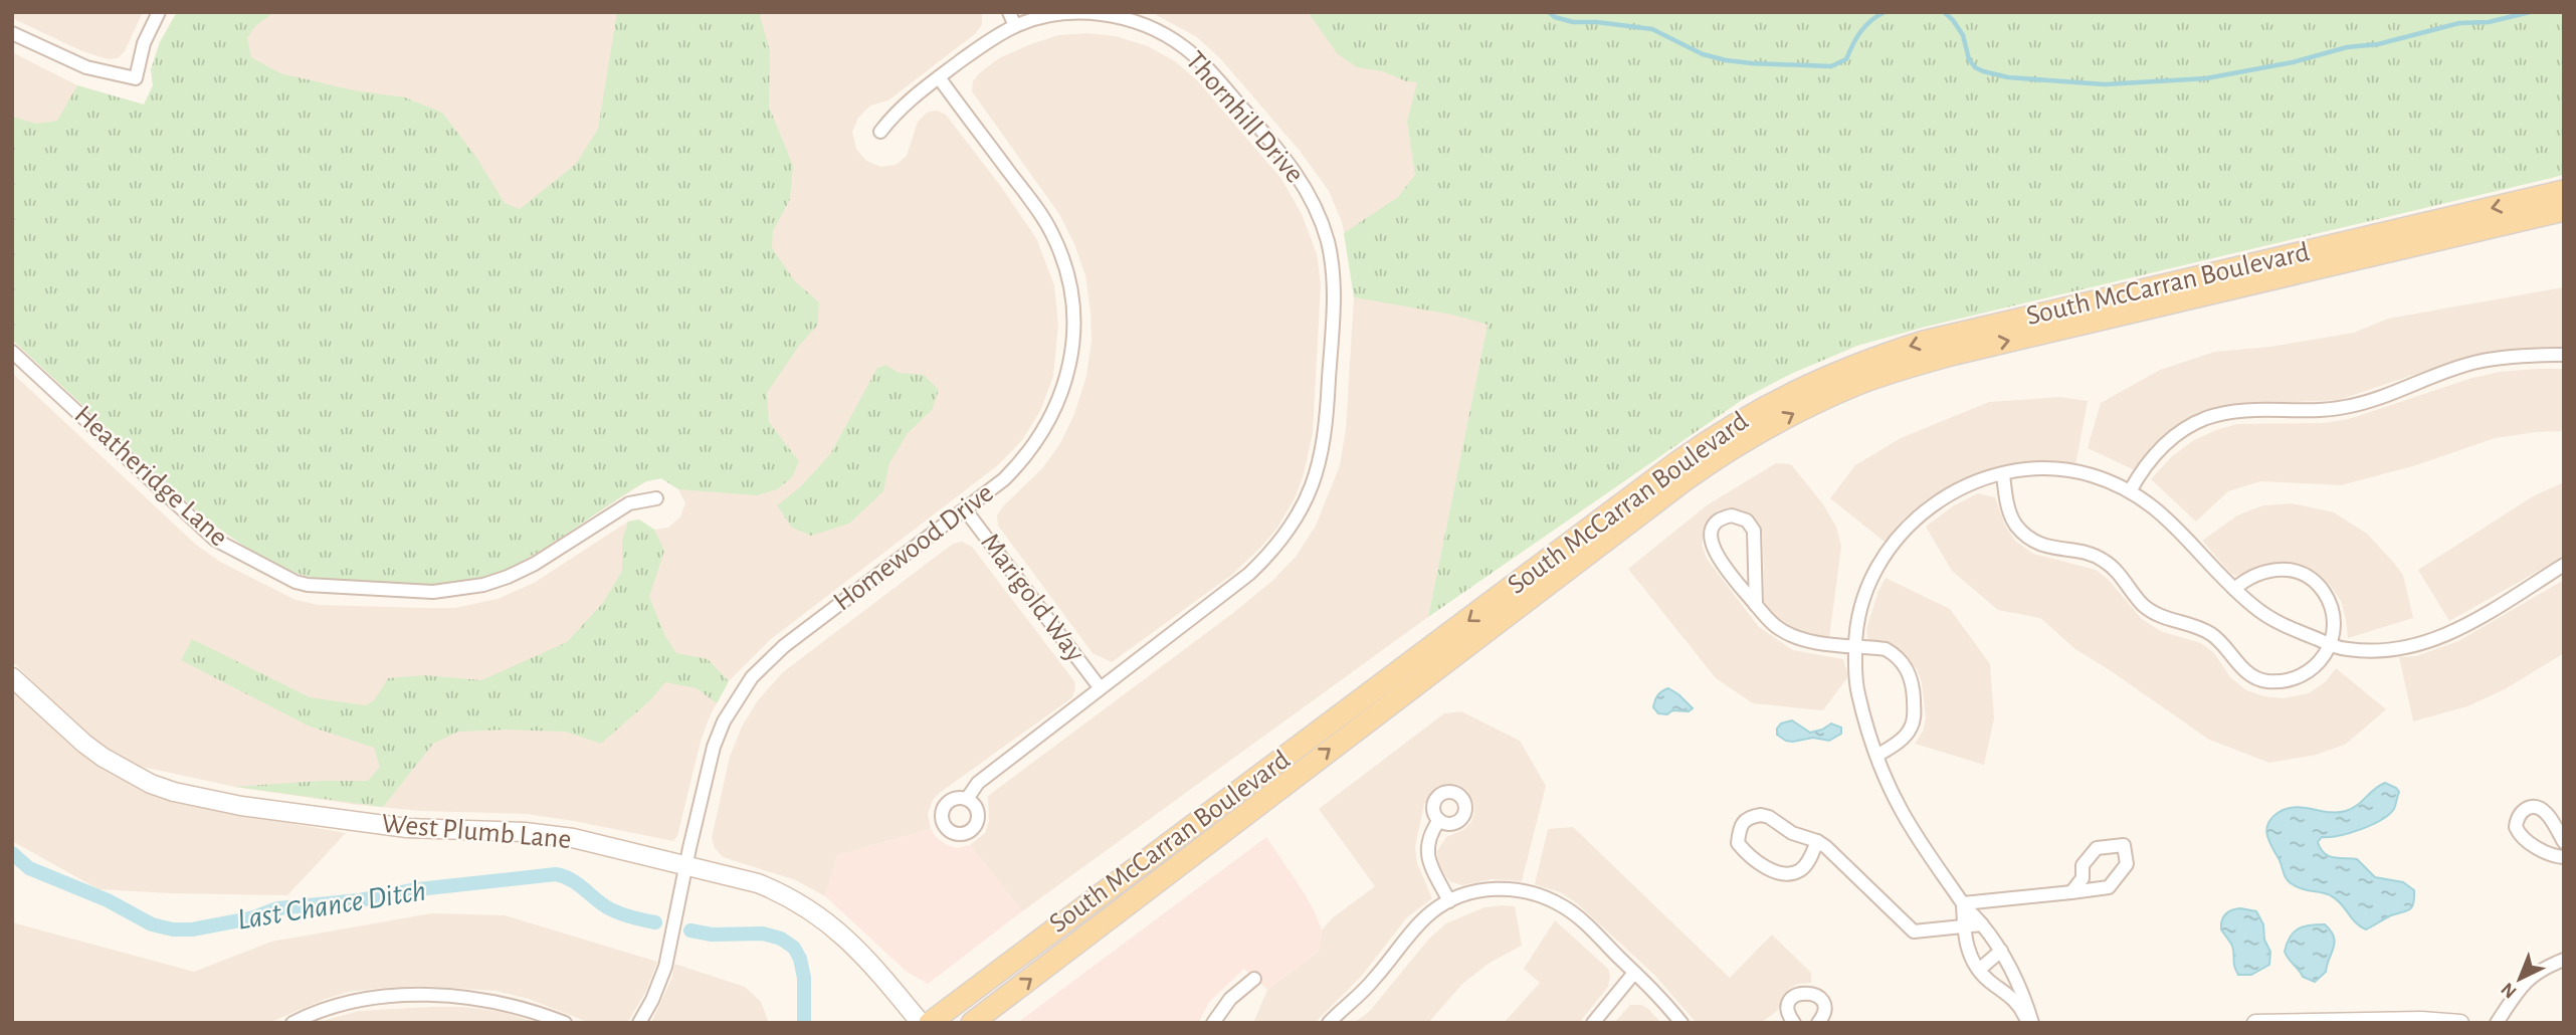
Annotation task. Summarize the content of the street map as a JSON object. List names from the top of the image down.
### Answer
{
  "streets": {
    "main road": ["South McCarran Boulevard", "West Plumb Lane"],
    "street": [
      "Thornhill Drive",
      "Heatheridge Lane",
      "Homewood Drive",
      "Marigold Way"
    ]
  },
  "crossings": [
    ["Thornhill Drive", "Homewood Drive"],
    ["Thornhill Drive", "Marigold Way"],
    ["Homewood Drive", "Marigold Way"],
    ["Homewood Drive", "West Plumb Lane"]
  ],
  "water": ["Last Chance Ditch"],
  "north": "bottom left"
}
